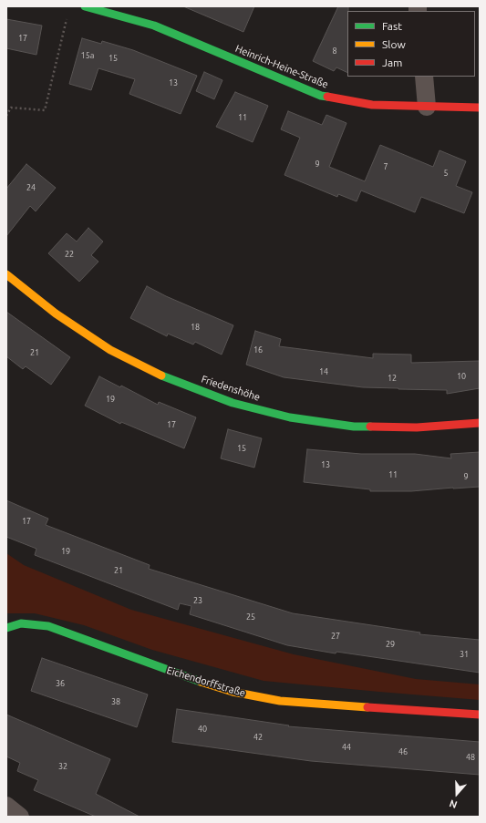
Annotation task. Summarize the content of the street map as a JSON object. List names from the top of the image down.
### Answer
{
  "streets": {
    "street": ["Heinrich-Heine-Straße", "Friedenshöhe", "Eichendorffstraße"]
  },
  "house_numbers": [
    "17",
    "8",
    "15a",
    "15",
    "13",
    "11",
    "9",
    "7",
    "5",
    "24",
    "22",
    "18",
    "16",
    "21",
    "14",
    "10",
    "12",
    "19",
    "17",
    "15",
    "13",
    "11",
    "9",
    "17",
    "19",
    "21",
    "23",
    "25",
    "27",
    "29",
    "31",
    "36",
    "38",
    "40",
    "42",
    "44",
    "46",
    "48",
    "32"
  ],
  "legend": ["Fast", "Slow", "Jam"],
  "north": "bottom"
}
